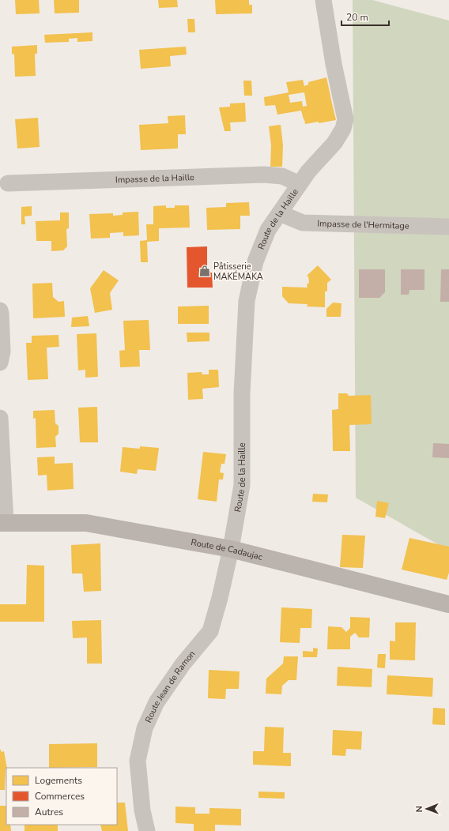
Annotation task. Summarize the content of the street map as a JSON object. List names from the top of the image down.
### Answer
{
  "streets": {
    "street": [
      "Impasse de la Haille",
      "Route de la Haille",
      "Impasse de l'Hermitage",
      "Route de Cadaujac",
      "Route Jean de Ramon"
    ]
  },
  "crossings": [
    ["Impasse de la Haille", "Route de la Haille"],
    ["Route de la Haille", "Impasse de l'Hermitage"],
    ["Route de la Haille", "Route de Cadaujac"],
    ["Route de la Haille", "Route Jean de Ramon"],
    ["Route de Cadaujac", "Route Jean de Ramon"]
  ],
  "places": {
    "shop": ["Pâtisserie MAKÉMAKA"]
  },
  "legend": ["Logements", "Commerces", "Autres"],
  "scale_bar": "20 m",
  "north": "left"
}
